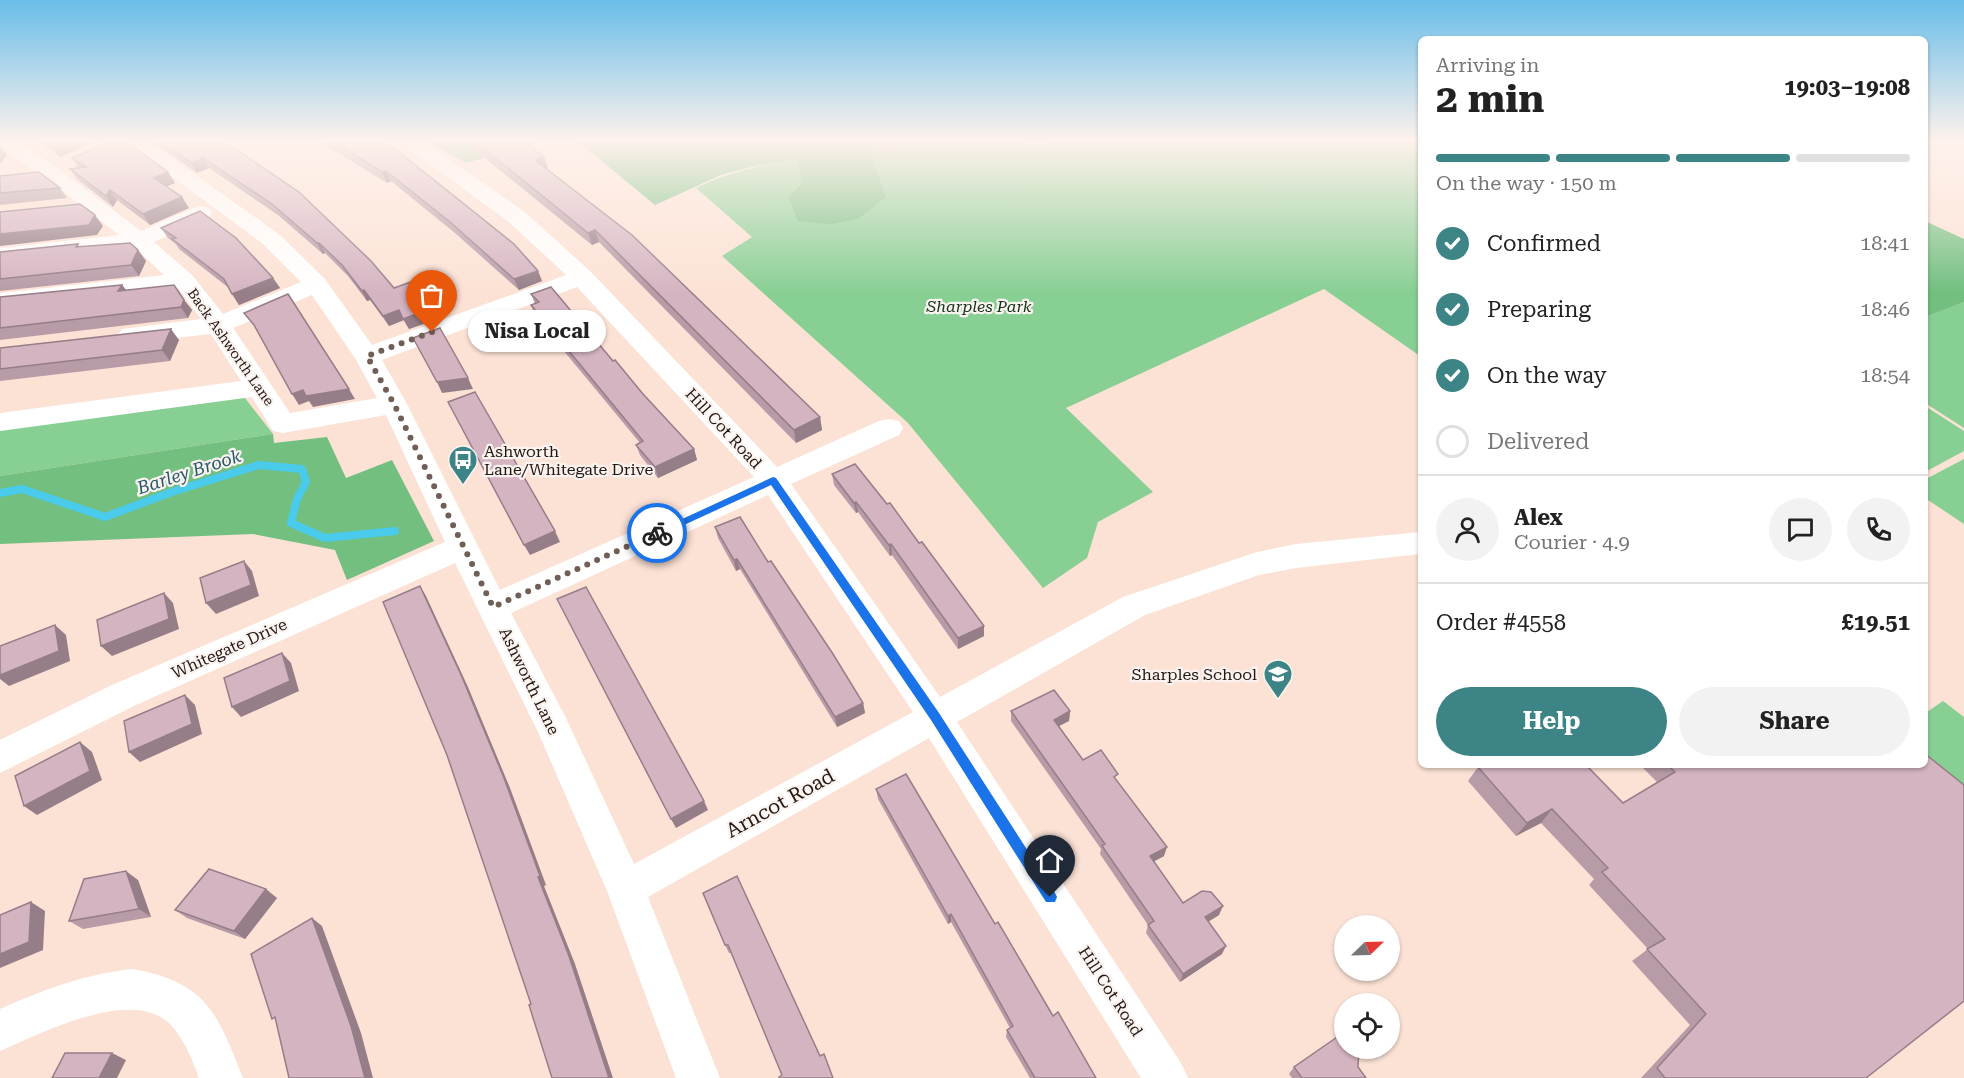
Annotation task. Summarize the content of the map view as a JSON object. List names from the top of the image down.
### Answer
{
  "streets": {
    "street": [
      "Back Ashworth Lane",
      "Hill Cot Road",
      "Whitegate Drive",
      "Ashworth Lane",
      "Arncot Road"
    ]
  },
  "crossings": [
    ["Back Ashworth Lane", "Ashworth Lane"],
    ["Hill Cot Road", "Arncot Road"],
    ["Whitegate Drive", "Ashworth Lane"],
    ["Ashworth Lane", "Arncot Road"]
  ],
  "water": ["Barley Brook"],
  "parks": ["Sharples Park"],
  "places": {
    "other": ["Nisa Local"],
    "bus stop": ["Ashworth Lane/Whitegate Drive"],
    "school or university": ["Sharples School"]
  },
  "north": "top right",
  "page": {
    "heading": ["2 min", "Arriving in", "19:03–19:08"],
    "panel": [
      "Alex",
      "Courier · 4.9",
      "Order #4558",
      "£19.51"
    ],
    "bar": "On the way · 150 m",
    "list": [
      ["Confirmed", "18:41"],
      ["Preparing", "18:46"],
      ["On the way", "18:54"],
      "Delivered"
    ],
    "bubble": "Nisa Local",
    "buttons": ["Help", "Share"]
  }
}
